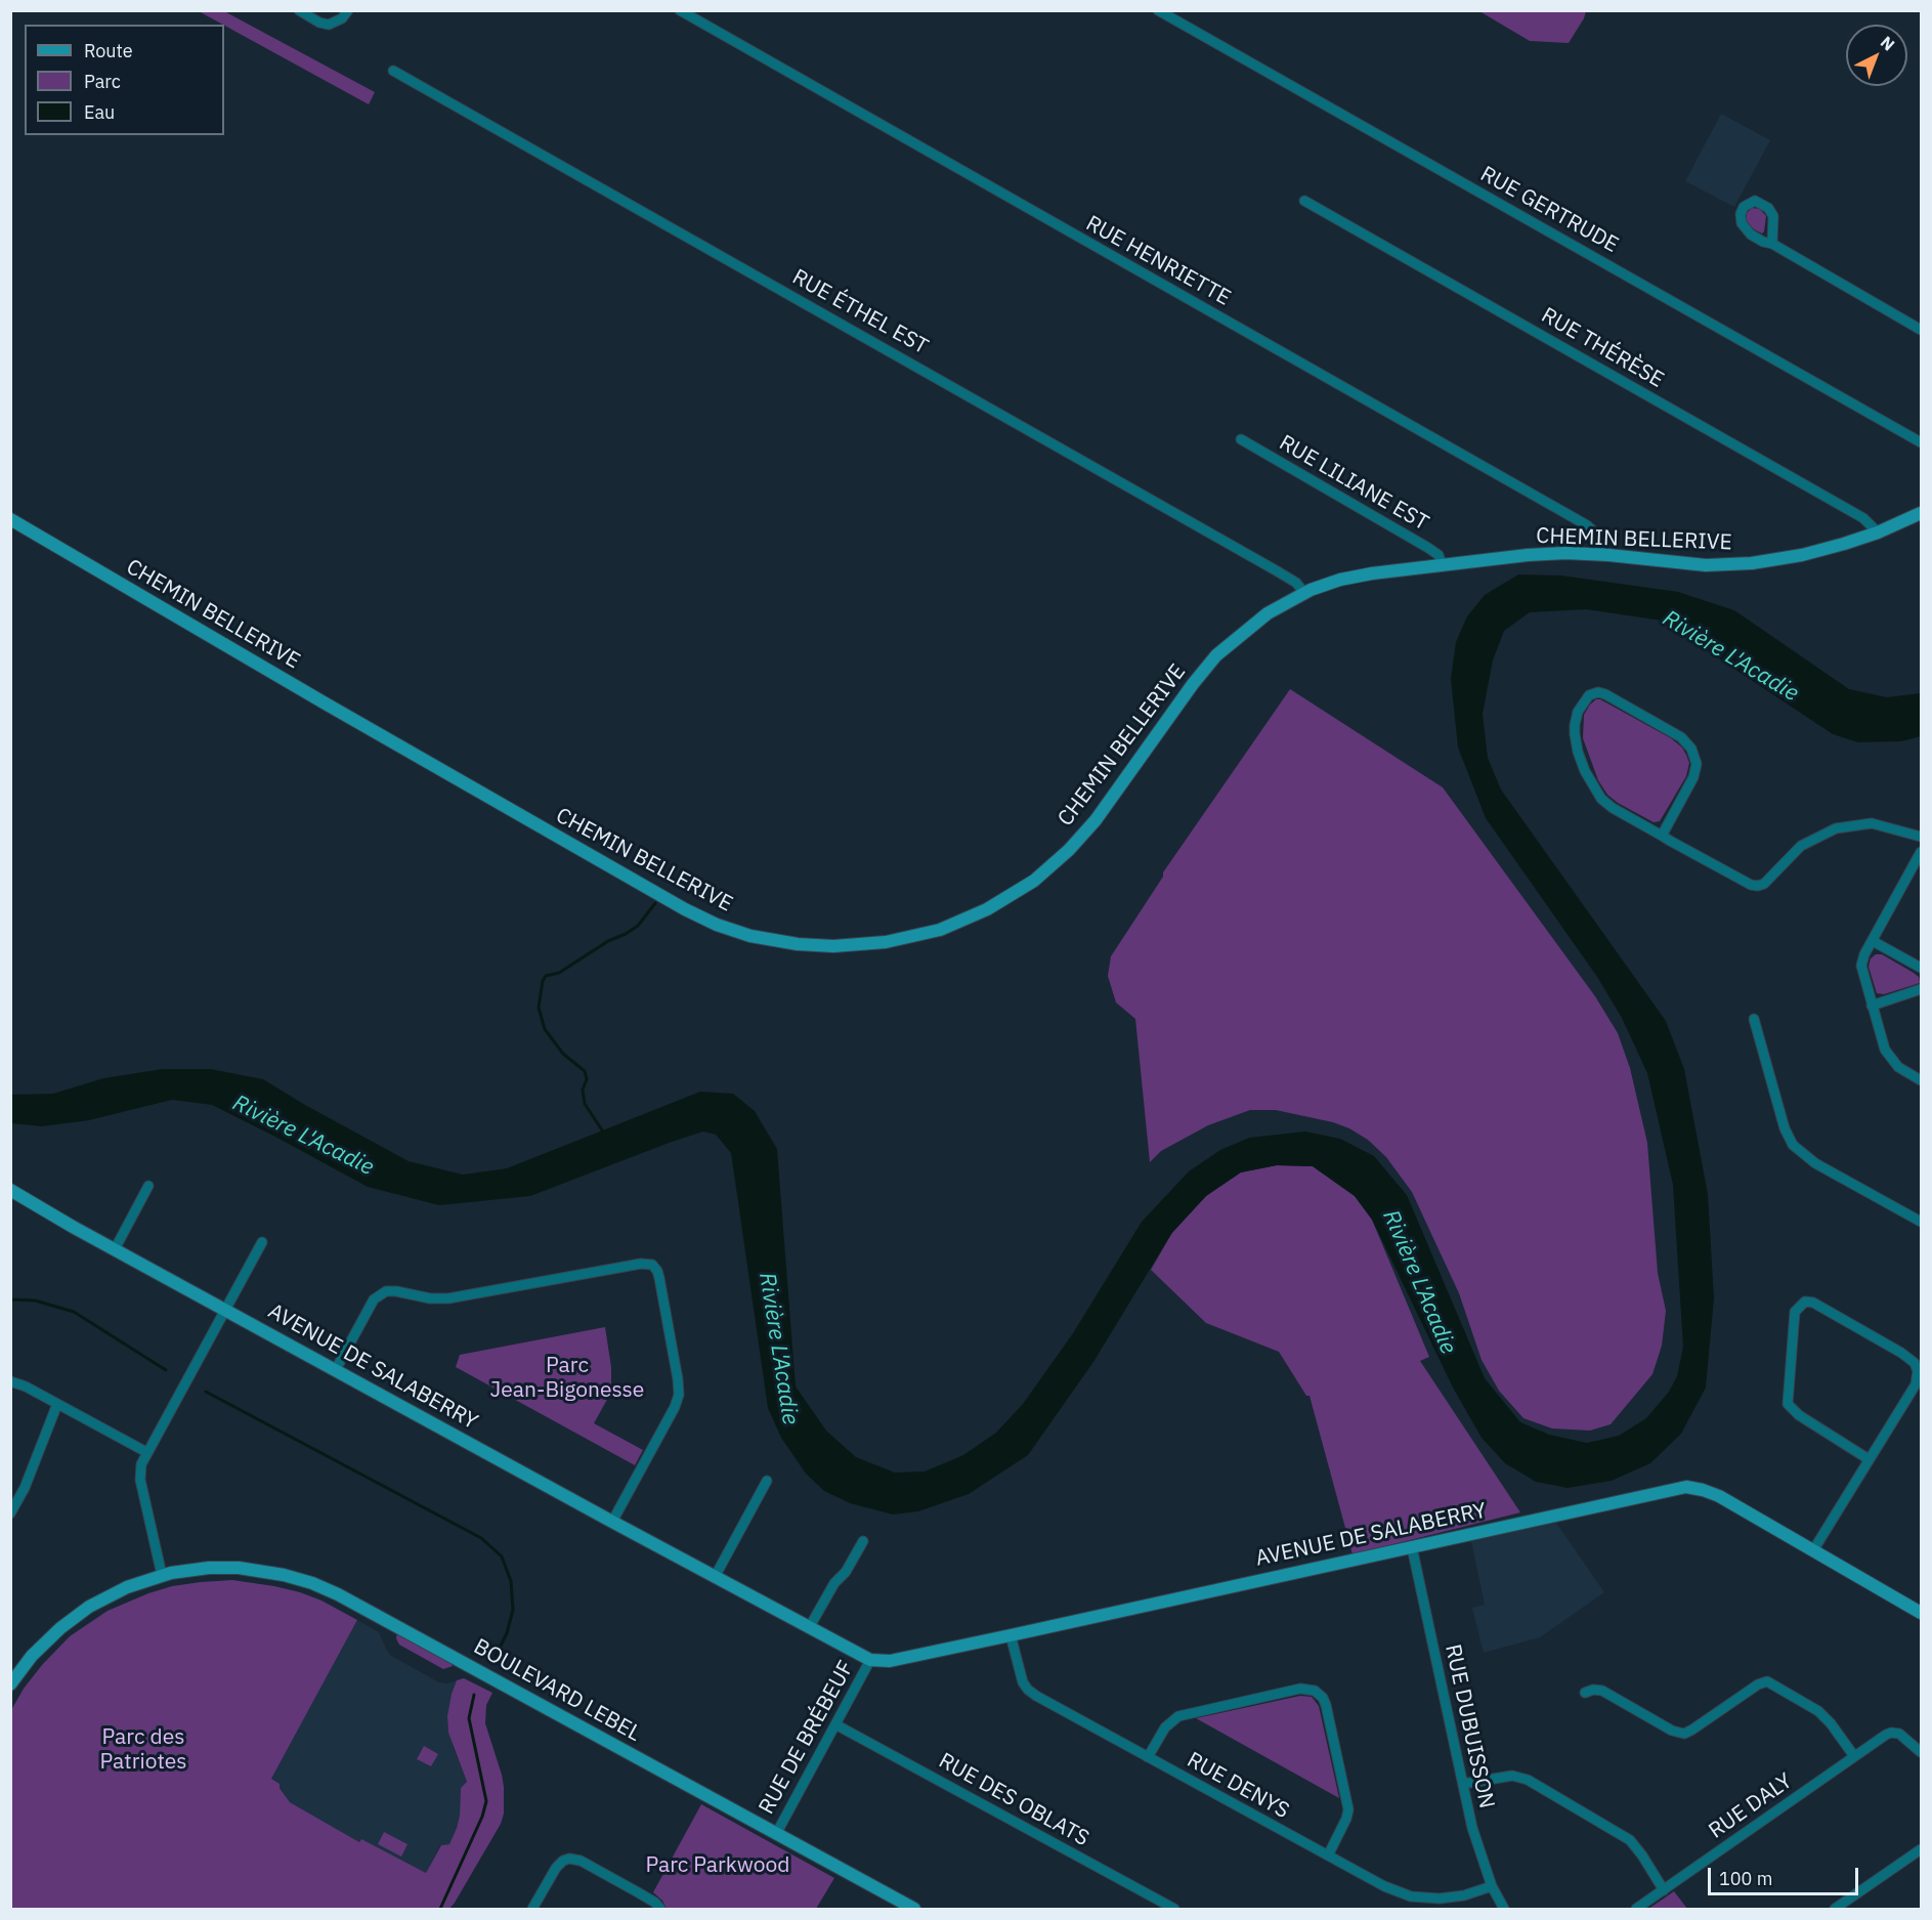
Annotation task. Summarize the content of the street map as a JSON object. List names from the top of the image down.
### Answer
{
  "streets": {
    "street": [
      "RUE GERTRUDE",
      "RUE HENRIETTE",
      "RUE ÉTHEL EST",
      "RUE THÉRÈSE",
      "RUE LILIANE EST",
      "CHEMIN BELLERIVE",
      "AVENUE DE SALABERRY",
      "BOULEVARD LEBEL",
      "RUE DUBUISSON",
      "RUE DE BRÉBEUF",
      "RUE DENYS",
      "RUE DES OBLATS",
      "RUE DALY"
    ]
  },
  "crossings": [
    ["RUE HENRIETTE", "CHEMIN BELLERIVE"],
    ["RUE ÉTHEL EST", "CHEMIN BELLERIVE"],
    ["RUE THÉRÈSE", "CHEMIN BELLERIVE"],
    ["RUE LILIANE EST", "CHEMIN BELLERIVE"],
    ["AVENUE DE SALABERRY", "RUE DUBUISSON"],
    ["AVENUE DE SALABERRY", "RUE DE BRÉBEUF"],
    ["AVENUE DE SALABERRY", "RUE DENYS"],
    ["BOULEVARD LEBEL", "RUE DE BRÉBEUF"],
    ["RUE DUBUISSON", "RUE DENYS"],
    ["RUE DE BRÉBEUF", "RUE DES OBLATS"]
  ],
  "water": ["Rivière L'Acadie"],
  "parks": ["Parc Jean-Bigonesse", "Parc des Patriotes", "Parc Parkwood"],
  "legend": ["Route", "Parc", "Eau"],
  "scale_bar": "100 m",
  "north": "top right"
}
